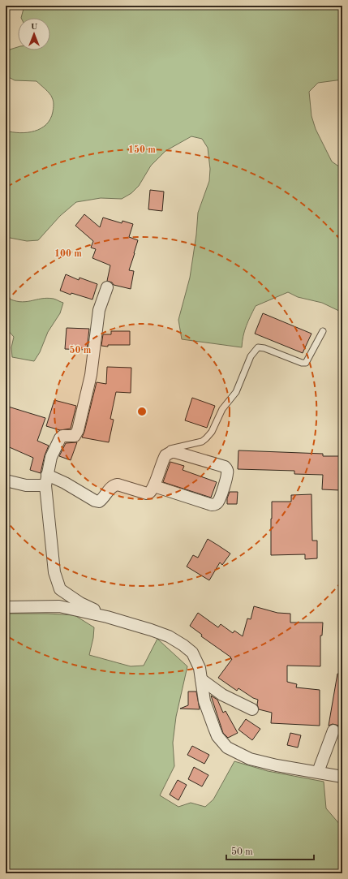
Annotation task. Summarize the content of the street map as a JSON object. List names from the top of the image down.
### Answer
{
  "scale_bar": "50 m",
  "north": "top",
  "rings": ["150 m", "100 m", "50 m"]
}
